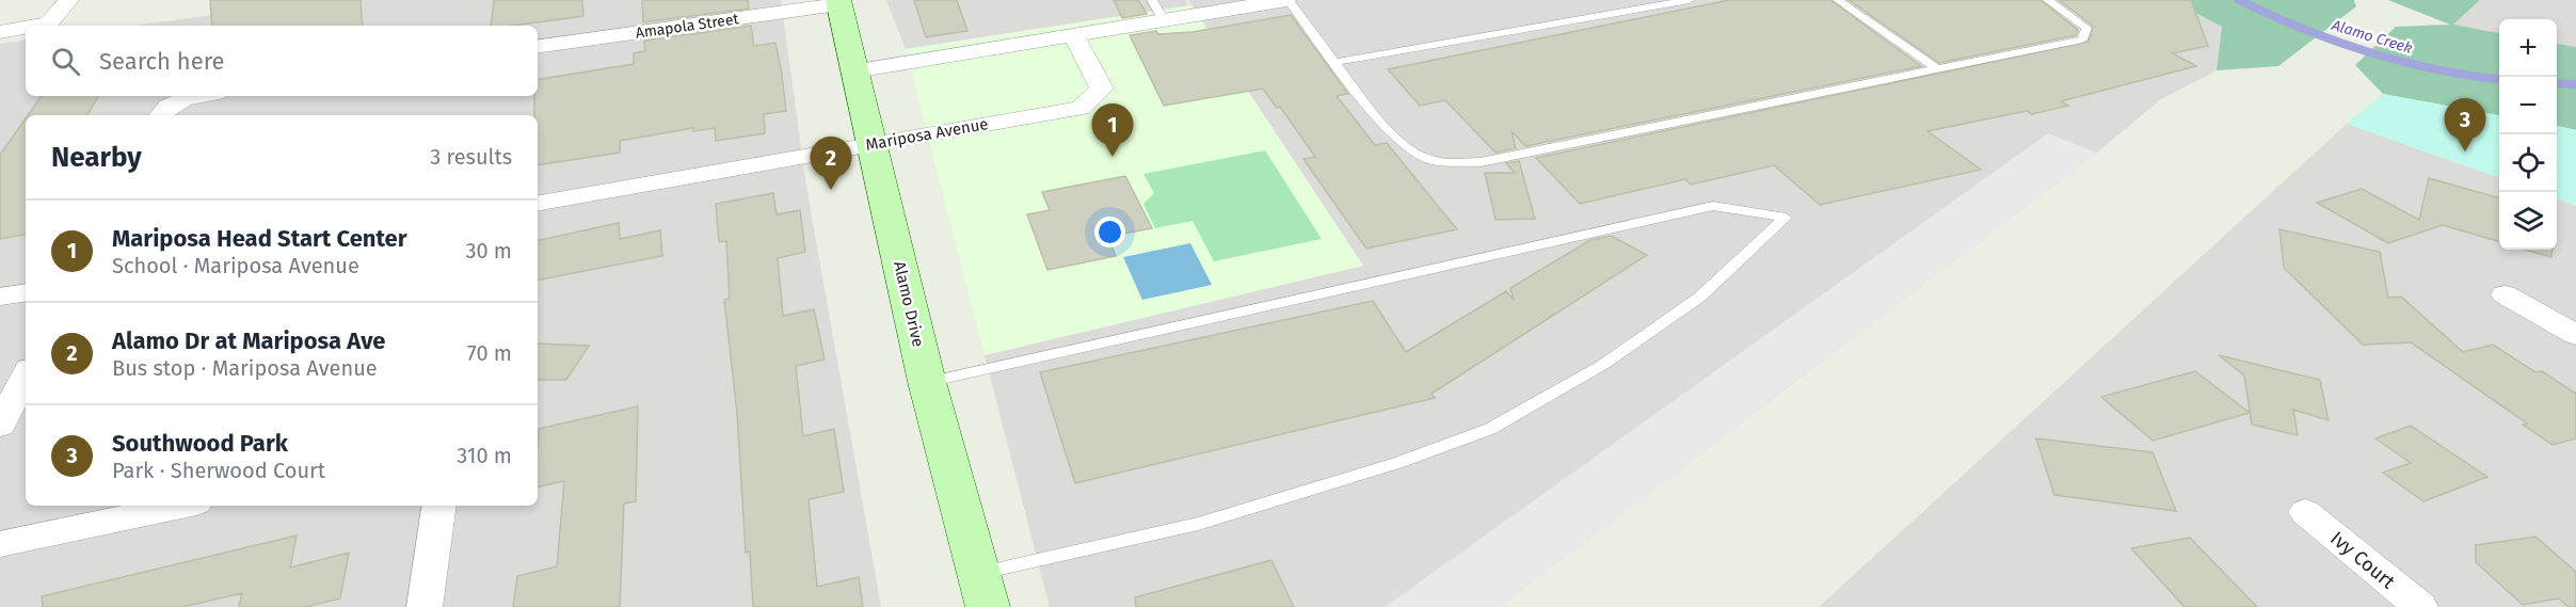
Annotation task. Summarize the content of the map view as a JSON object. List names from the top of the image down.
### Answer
{
  "streets": {
    "main road": ["Alamo Drive"],
    "street": ["Amapola Street", "Mariposa Avenue", "Ivy Court"]
  },
  "crossings": [
    ["Amapola Street", "Alamo Drive"],
    ["Mariposa Avenue", "Alamo Drive"]
  ],
  "water": ["Alamo Creek"],
  "page": {
    "map_buttons": ["+", "−"],
    "search": "Search here",
    "pins": ["3", "1", "2"],
    "heading": ["Nearby", "3 results"],
    "list": [
      {
        "mark": "1",
        "name": "Mariposa Head Start Center",
        "note": "School · Mariposa Avenue",
        "value": "30 m"
      },
      {
        "mark": "2",
        "name": "Alamo Dr at Mariposa Ave",
        "note": "Bus stop · Mariposa Avenue",
        "value": "70 m"
      },
      {
        "mark": "3",
        "name": "Southwood Park",
        "note": "Park · Sherwood Court",
        "value": "310 m"
      }
    ]
  }
}
